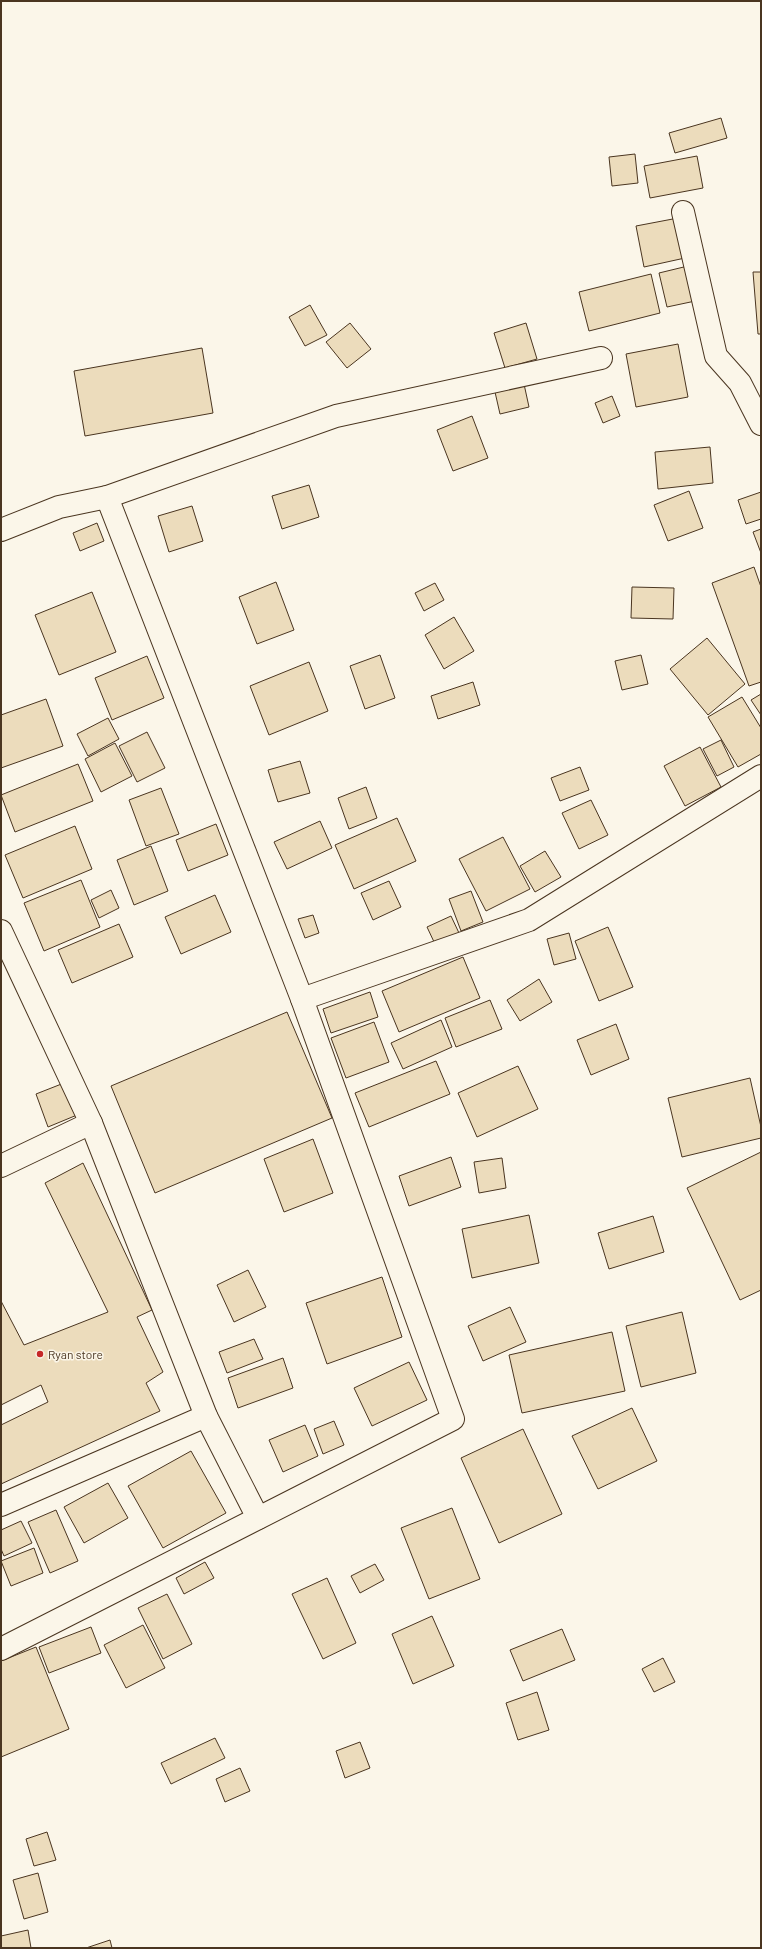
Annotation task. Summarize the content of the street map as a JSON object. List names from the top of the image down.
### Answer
{
  "places": ["Ryan store"]
}
